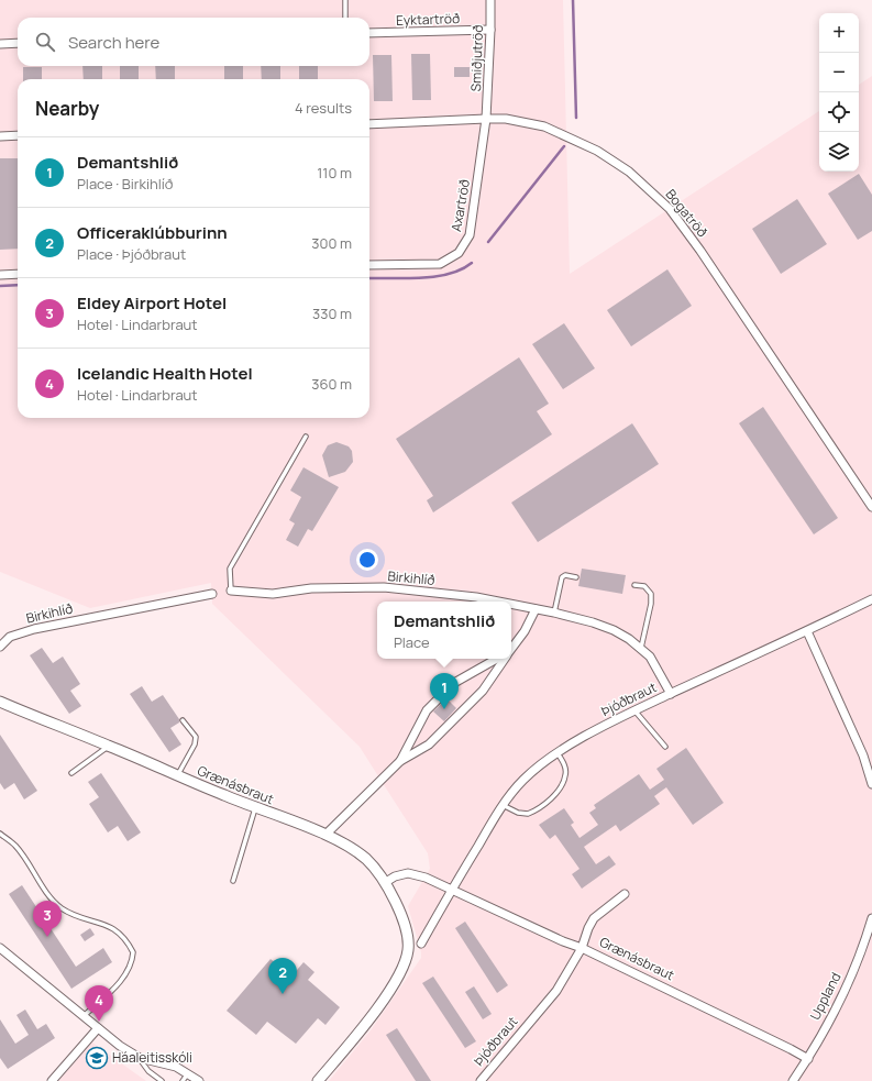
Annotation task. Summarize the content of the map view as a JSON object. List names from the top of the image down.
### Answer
{
  "streets": {
    "street": [
      "Eyktartröð",
      "Smiðjutröð",
      "Axartröð",
      "Bogatröð",
      "Birkihlíð",
      "Þjóðbraut",
      "Grænásbraut",
      "Uppland"
    ]
  },
  "crossings": [
    ["Eyktartröð", "Smiðjutröð"],
    ["Smiðjutröð", "Axartröð"],
    ["Smiðjutröð", "Bogatröð"],
    ["Axartröð", "Bogatröð"],
    ["Birkihlíð", "Þjóðbraut"],
    ["Þjóðbraut", "Grænásbraut"],
    ["Grænásbraut", "Uppland"]
  ],
  "places": {
    "school or university": ["Háaleitisskóli"]
  },
  "page": {
    "map_buttons": ["+", "−"],
    "search": "Search here",
    "heading": ["Nearby", "4 results"],
    "list": [
      {
        "mark": "1",
        "name": "Demantshlið",
        "note": "Place · Birkihlíð",
        "value": "110 m"
      },
      {
        "mark": "2",
        "name": "Officeraklúbburinn",
        "note": "Place · Þjóðbraut",
        "value": "300 m"
      },
      {
        "mark": "3",
        "name": "Eldey Airport Hotel",
        "note": "Hotel · Lindarbraut",
        "value": "330 m"
      },
      {
        "mark": "4",
        "name": "Icelandic Health Hotel",
        "note": "Hotel · Lindarbraut",
        "value": "360 m"
      }
    ],
    "popup": ["Demantshlið", "Place"],
    "pins": [
      "1",
      "3",
      "2",
      "4"
    ]
  }
}
